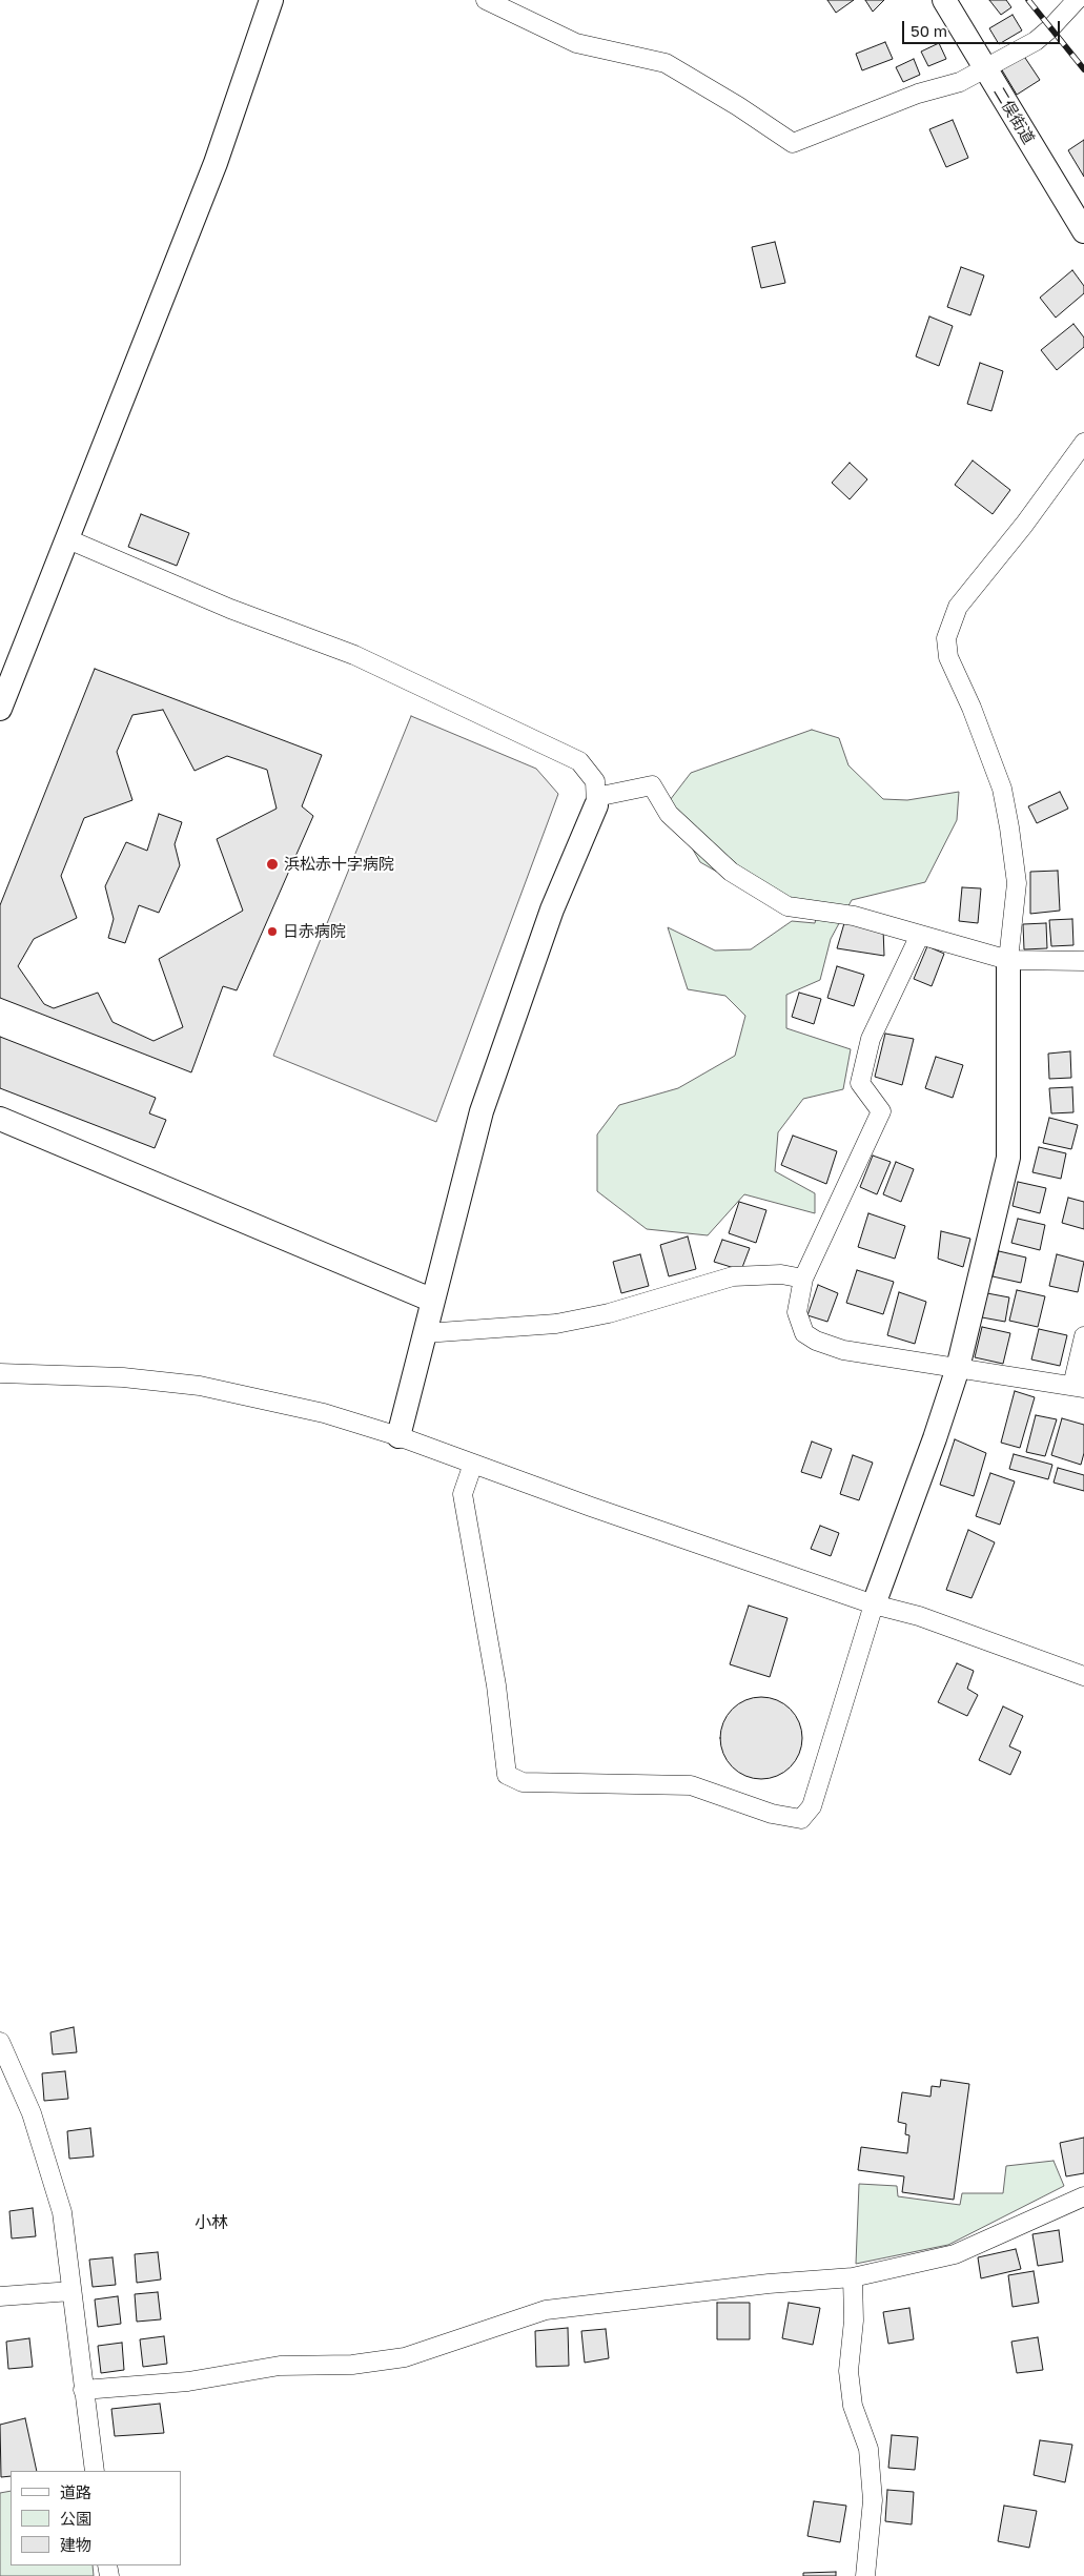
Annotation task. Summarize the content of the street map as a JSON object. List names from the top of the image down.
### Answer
{
  "streets": {
    "street": ["二俣街道"]
  },
  "districts": ["小林"],
  "places": ["浜松赤十字病院", "日赤病院"],
  "legend": ["道路", "公園", "建物"],
  "scale_bar": "50 m"
}
